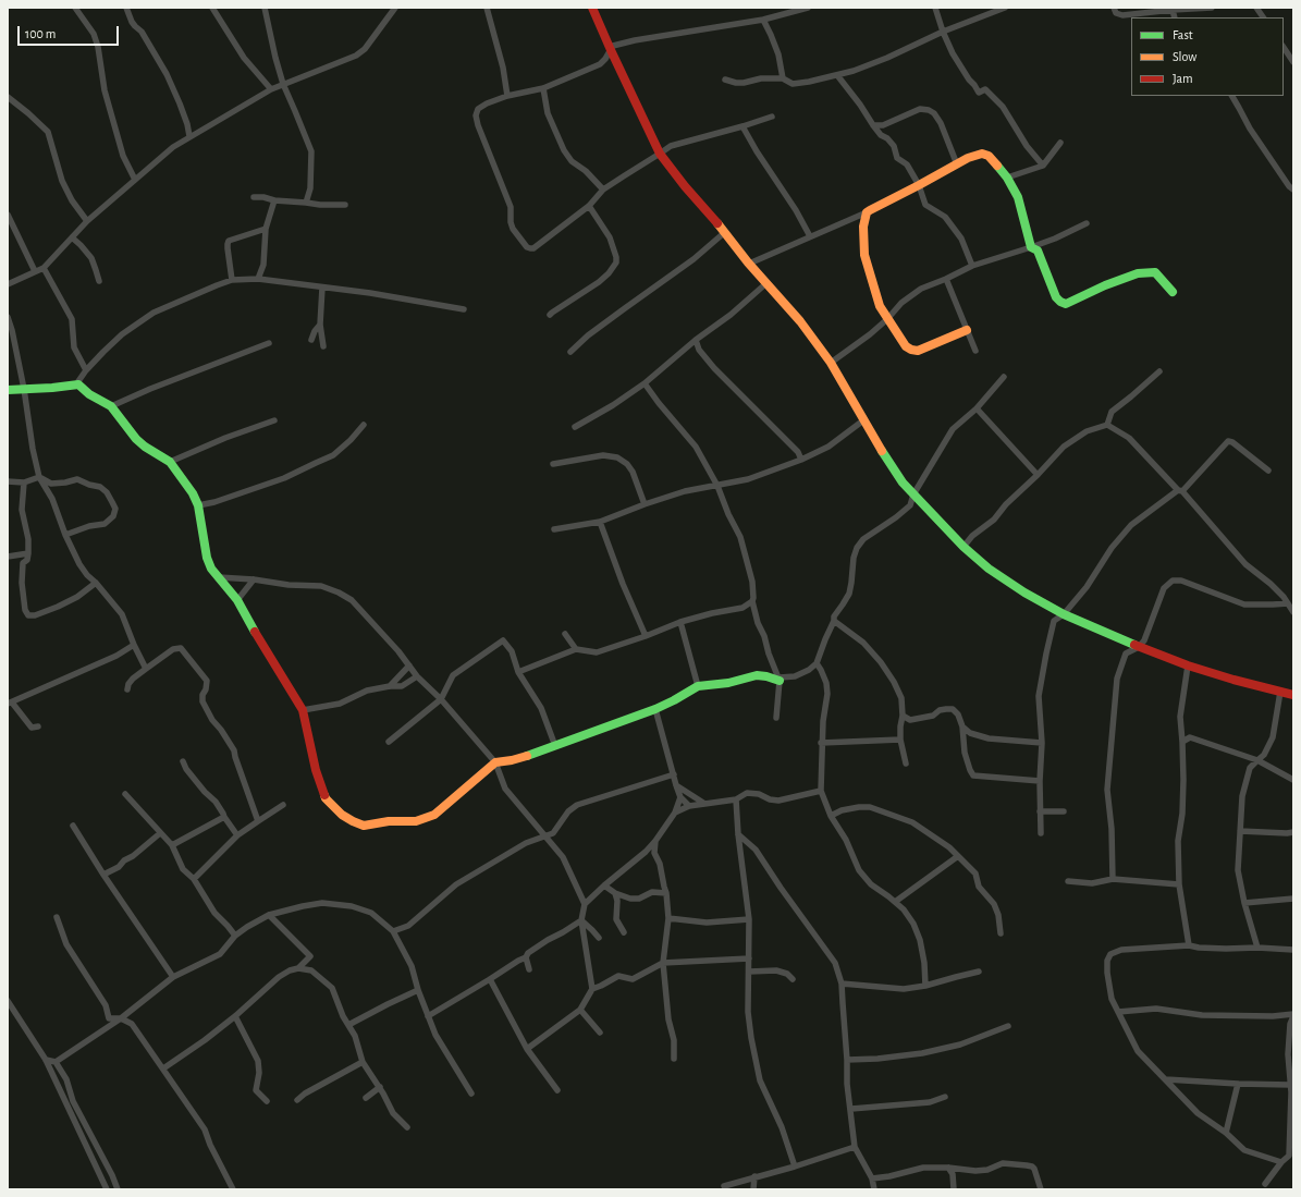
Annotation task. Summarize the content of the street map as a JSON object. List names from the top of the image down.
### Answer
{
  "legend": ["Fast", "Slow", "Jam"],
  "scale_bar": "100 m"
}
